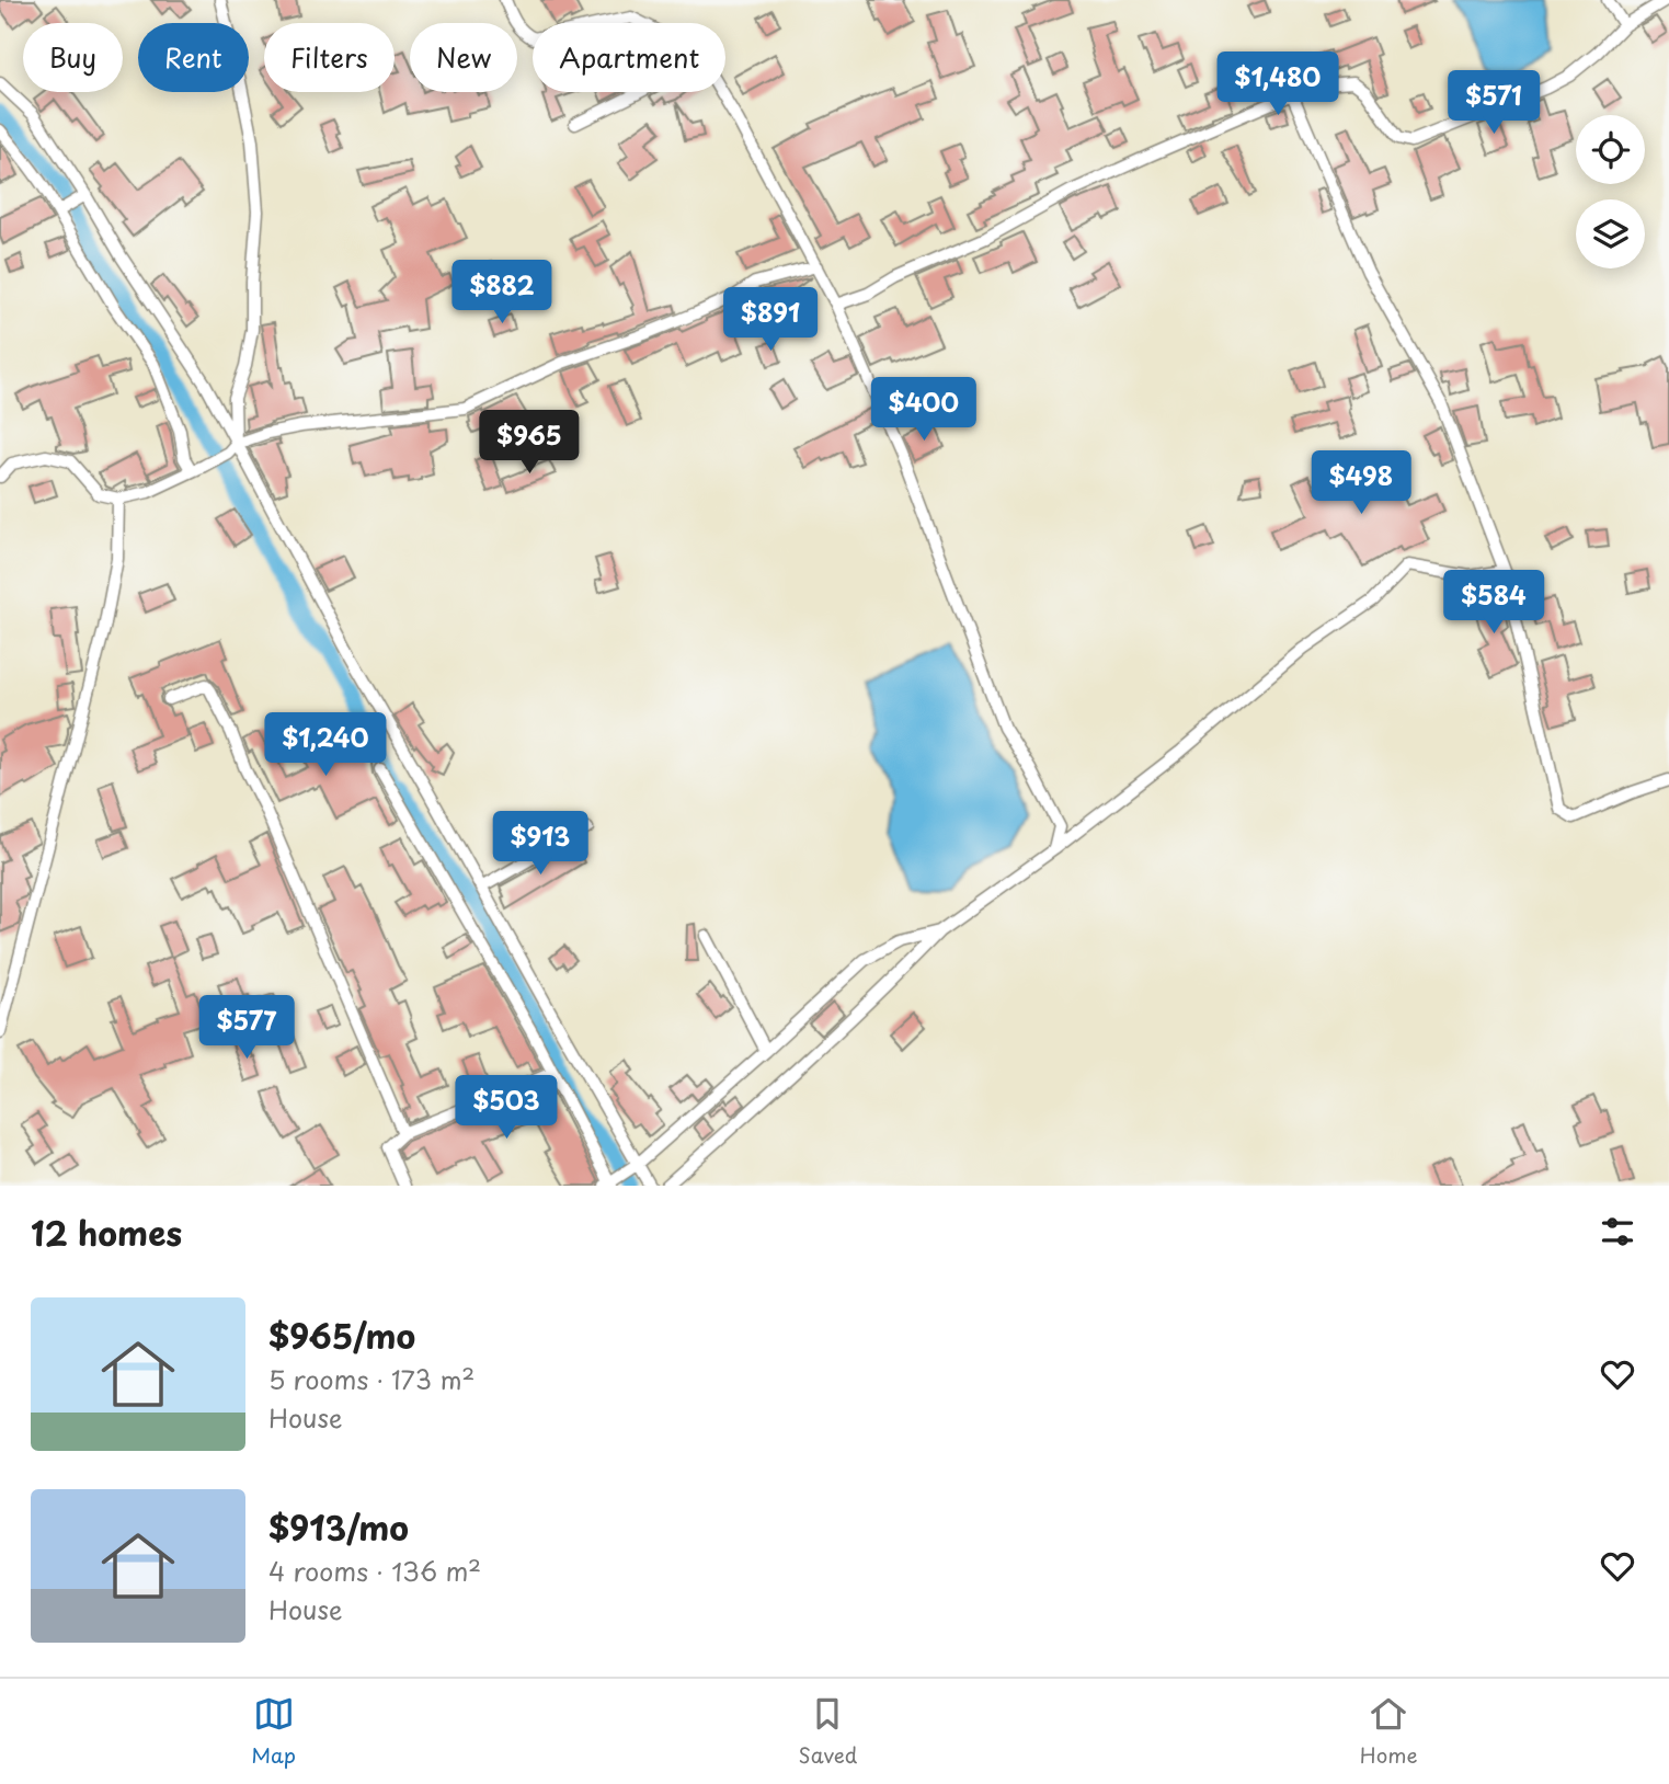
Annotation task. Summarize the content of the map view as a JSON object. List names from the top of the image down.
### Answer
{
  "page": {
    "chip": [
      "Buy",
      "Rent",
      "Filters",
      "New",
      "Apartment"
    ],
    "price": [
      "$1,480",
      "$571",
      "$882",
      "$891",
      "$400",
      "$965",
      "$498",
      "$584",
      "$1,240",
      "$913",
      "$577",
      "$503"
    ],
    "heading": "12 homes",
    "list": [
      {
        "name": "$965/mo",
        "note": "5 rooms · 173 m² · House"
      },
      {
        "name": "$913/mo",
        "note": "4 rooms · 136 m² · House"
      }
    ],
    "tabs": ["Map", "Saved", "Home"]
  }
}
